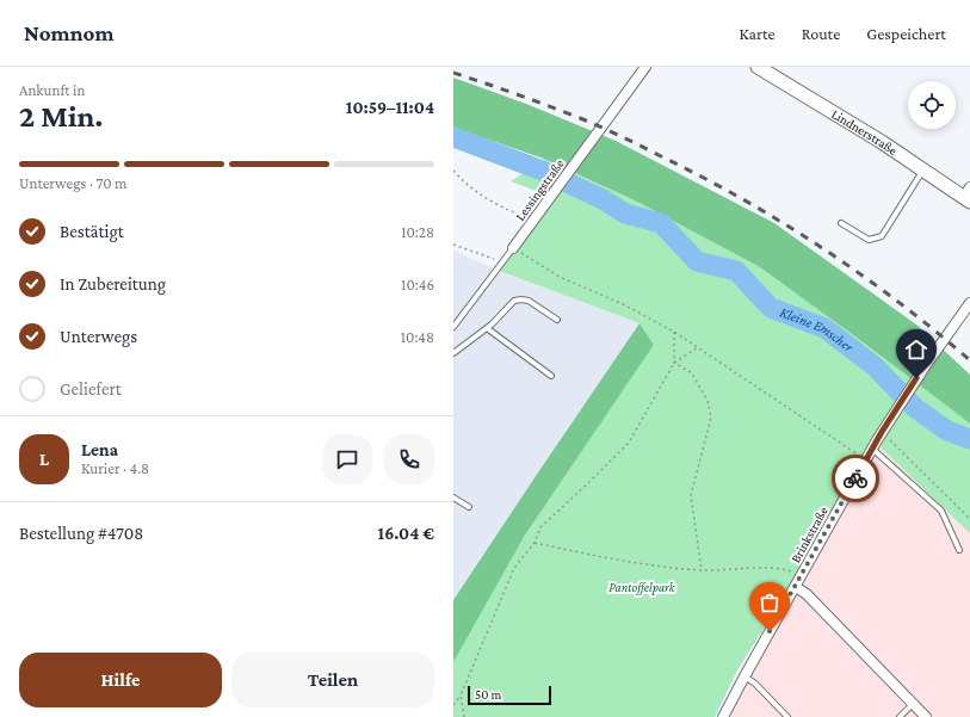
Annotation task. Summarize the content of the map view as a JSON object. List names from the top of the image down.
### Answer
{
  "streets": {
    "street": ["Lindnerstraße", "Lessingstraße", "Brinkstraße"]
  },
  "water": ["Kleine Emscher"],
  "parks": ["Pantoffelpark"],
  "scale_bar": "50 m",
  "page": {
    "header": "Nomnom",
    "nav": ["Karte", "Route", "Gespeichert"],
    "heading": ["2 Min.", "Ankunft in", "10:59–11:04"],
    "panel": [
      "Lena",
      "Kurier · 4.8",
      "Bestellung #4708",
      "16.04 €"
    ],
    "bar": "Unterwegs · 70 m",
    "list": [
      ["Bestätigt", "10:28"],
      ["In Zubereitung", "10:46"],
      ["Unterwegs", "10:48"],
      "Geliefert"
    ],
    "round": "L",
    "buttons": ["Hilfe", "Teilen"],
    "scale": "50 m"
  }
}
